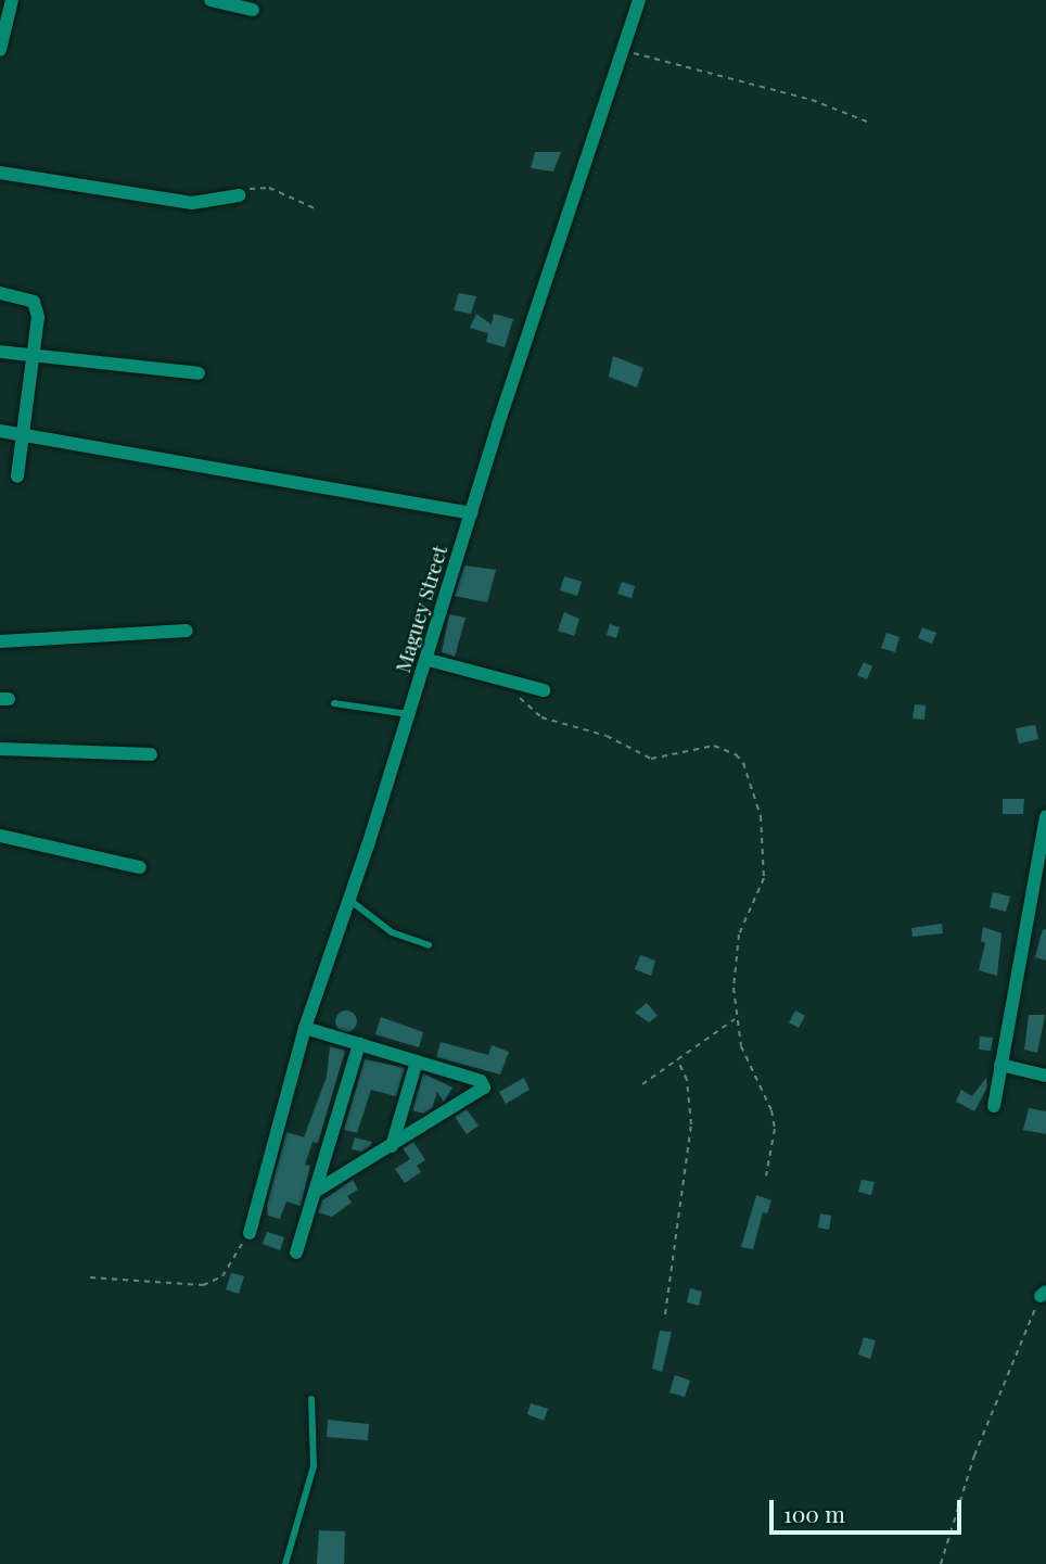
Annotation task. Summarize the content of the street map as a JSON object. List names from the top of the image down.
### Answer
{
  "streets": {
    "street": ["Maguey Street"]
  },
  "scale_bar": "100 m"
}
